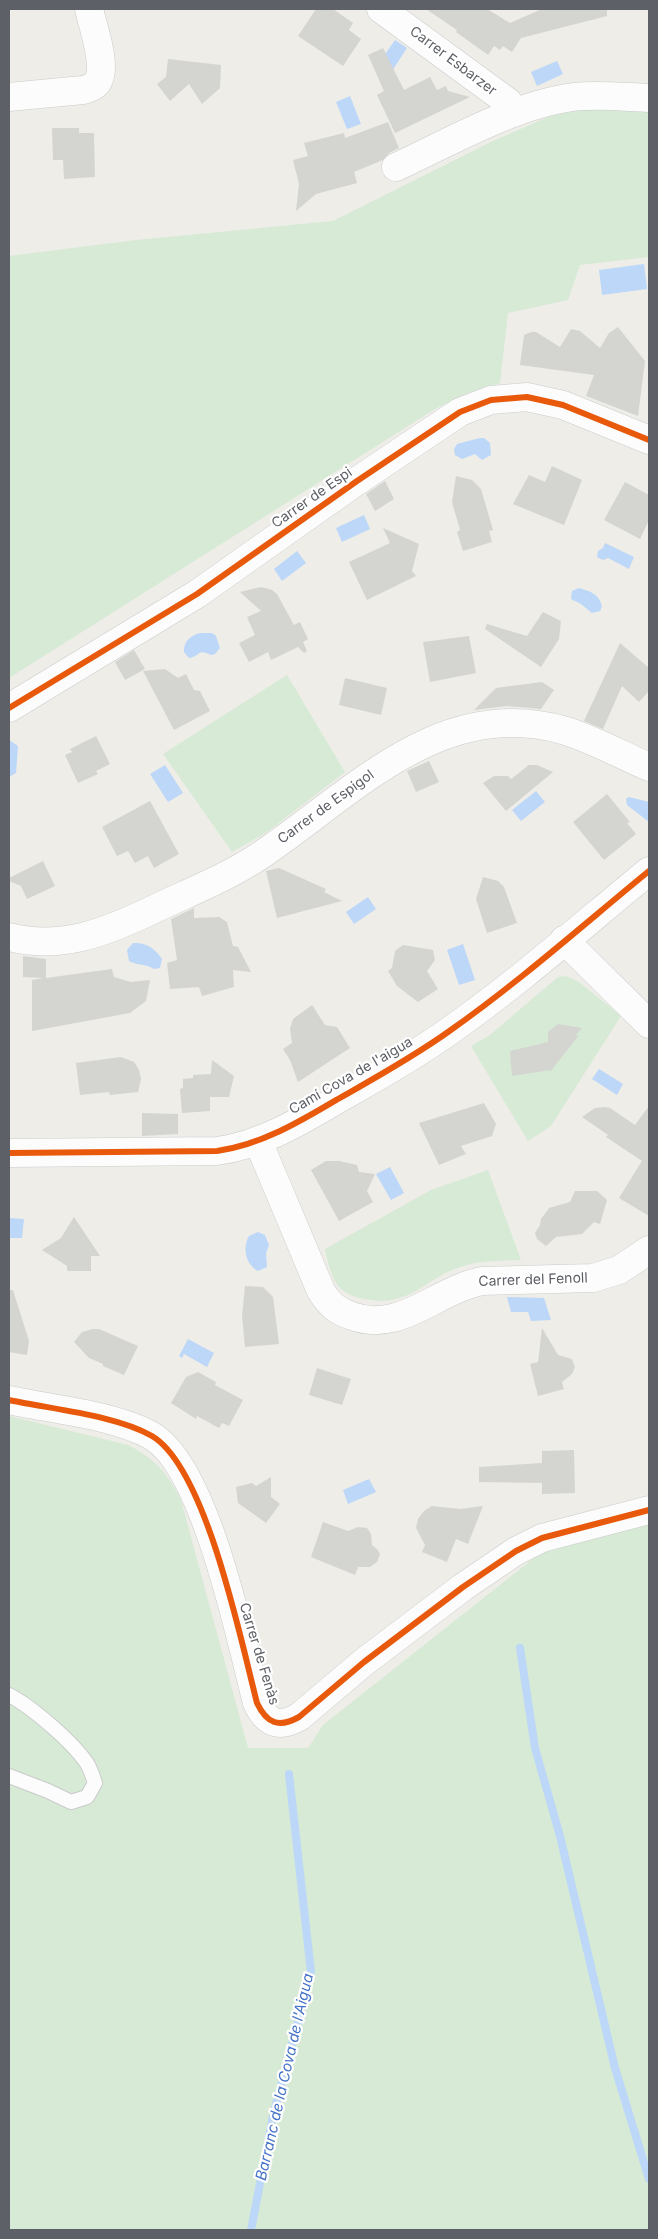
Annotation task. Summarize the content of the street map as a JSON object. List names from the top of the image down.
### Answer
{
  "streets": {
    "street": [
      "Carrer Esbarzer",
      "Carrer de Espi",
      "Carrer de Espigol",
      "Camí Cova de l'aigua",
      "Carrer del Fenoll",
      "Carrer de Fenàs"
    ]
  },
  "crossings": [
    ["Camí Cova de l'aigua", "Carrer del Fenoll"]
  ],
  "water": ["Barranc de la Cova de l'Aigua"]
}
